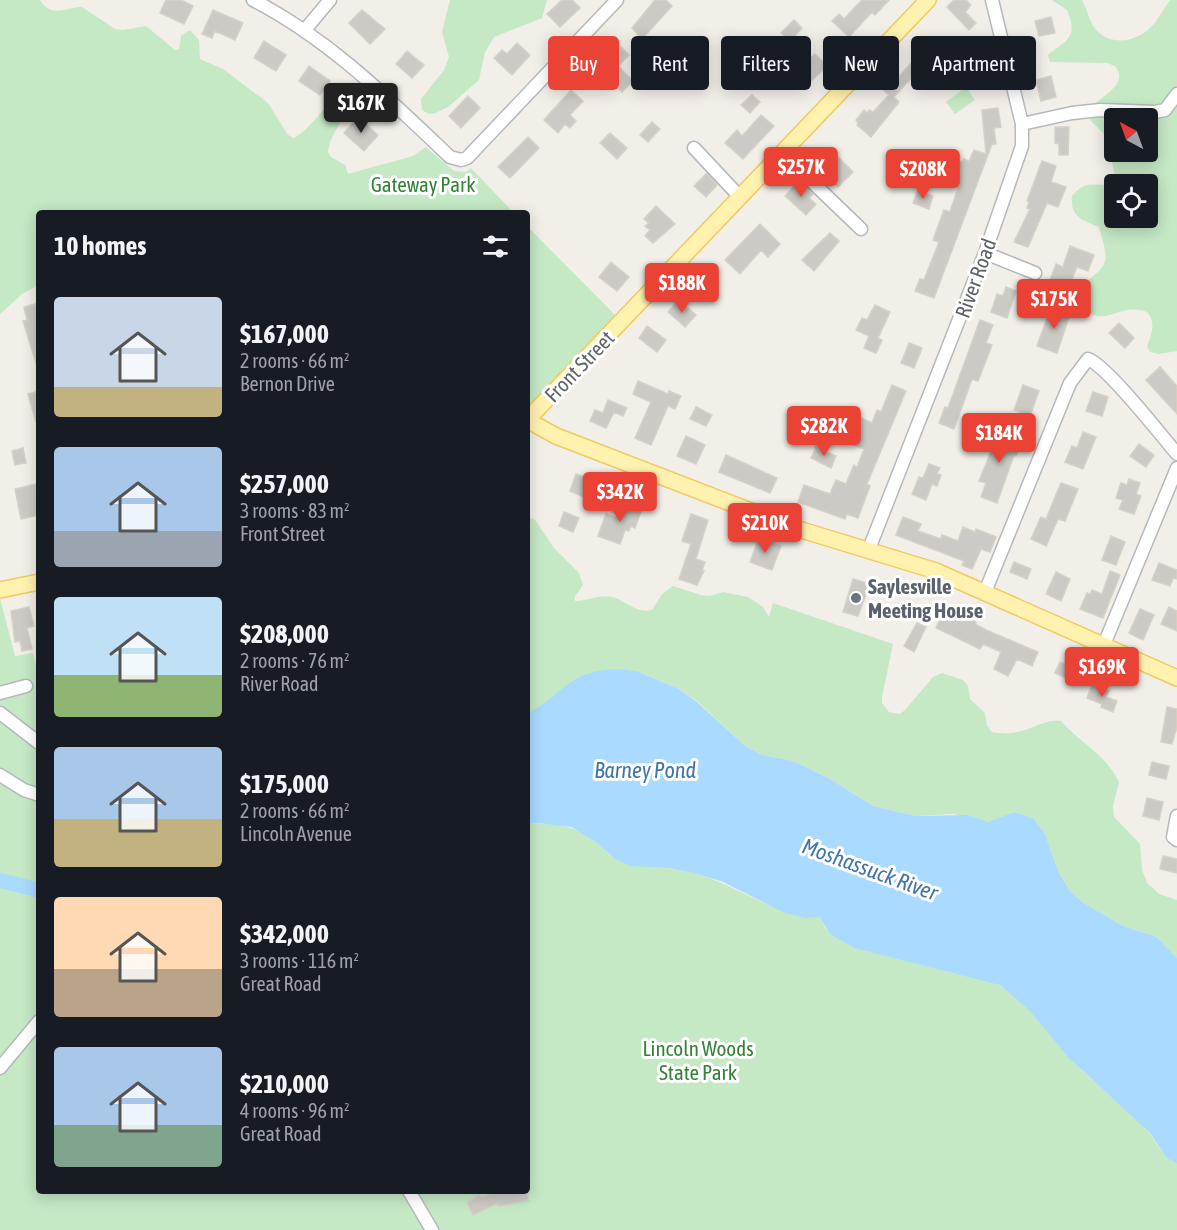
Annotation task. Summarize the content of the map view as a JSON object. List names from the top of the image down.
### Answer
{
  "streets": {
    "main road": ["Front Street"],
    "street": ["River Road"]
  },
  "water": ["Barney Pond", "Moshassuck River"],
  "parks": ["Gateway Park", "Lincoln Woods State Park"],
  "places": ["Saylesville Meeting House"],
  "north": "top left",
  "page": {
    "chip": [
      "Buy",
      "Rent",
      "Filters",
      "New",
      "Apartment"
    ],
    "price": [
      "$167K",
      "$257K",
      "$208K",
      "$188K",
      "$175K",
      "$282K",
      "$184K",
      "$342K",
      "$210K",
      "$169K"
    ],
    "heading": "10 homes",
    "list": [
      {
        "name": "$167,000",
        "note": "2 rooms · 66 m² · Bernon Drive"
      },
      {
        "name": "$257,000",
        "note": "3 rooms · 83 m² · Front Street"
      },
      {
        "name": "$208,000",
        "note": "2 rooms · 76 m² · River Road"
      },
      {
        "name": "$175,000",
        "note": "2 rooms · 66 m² · Lincoln Avenue"
      },
      {
        "name": "$342,000",
        "note": "3 rooms · 116 m² · Great Road"
      },
      {
        "name": "$210,000",
        "note": "4 rooms · 96 m² · Great Road"
      }
    ]
  }
}
